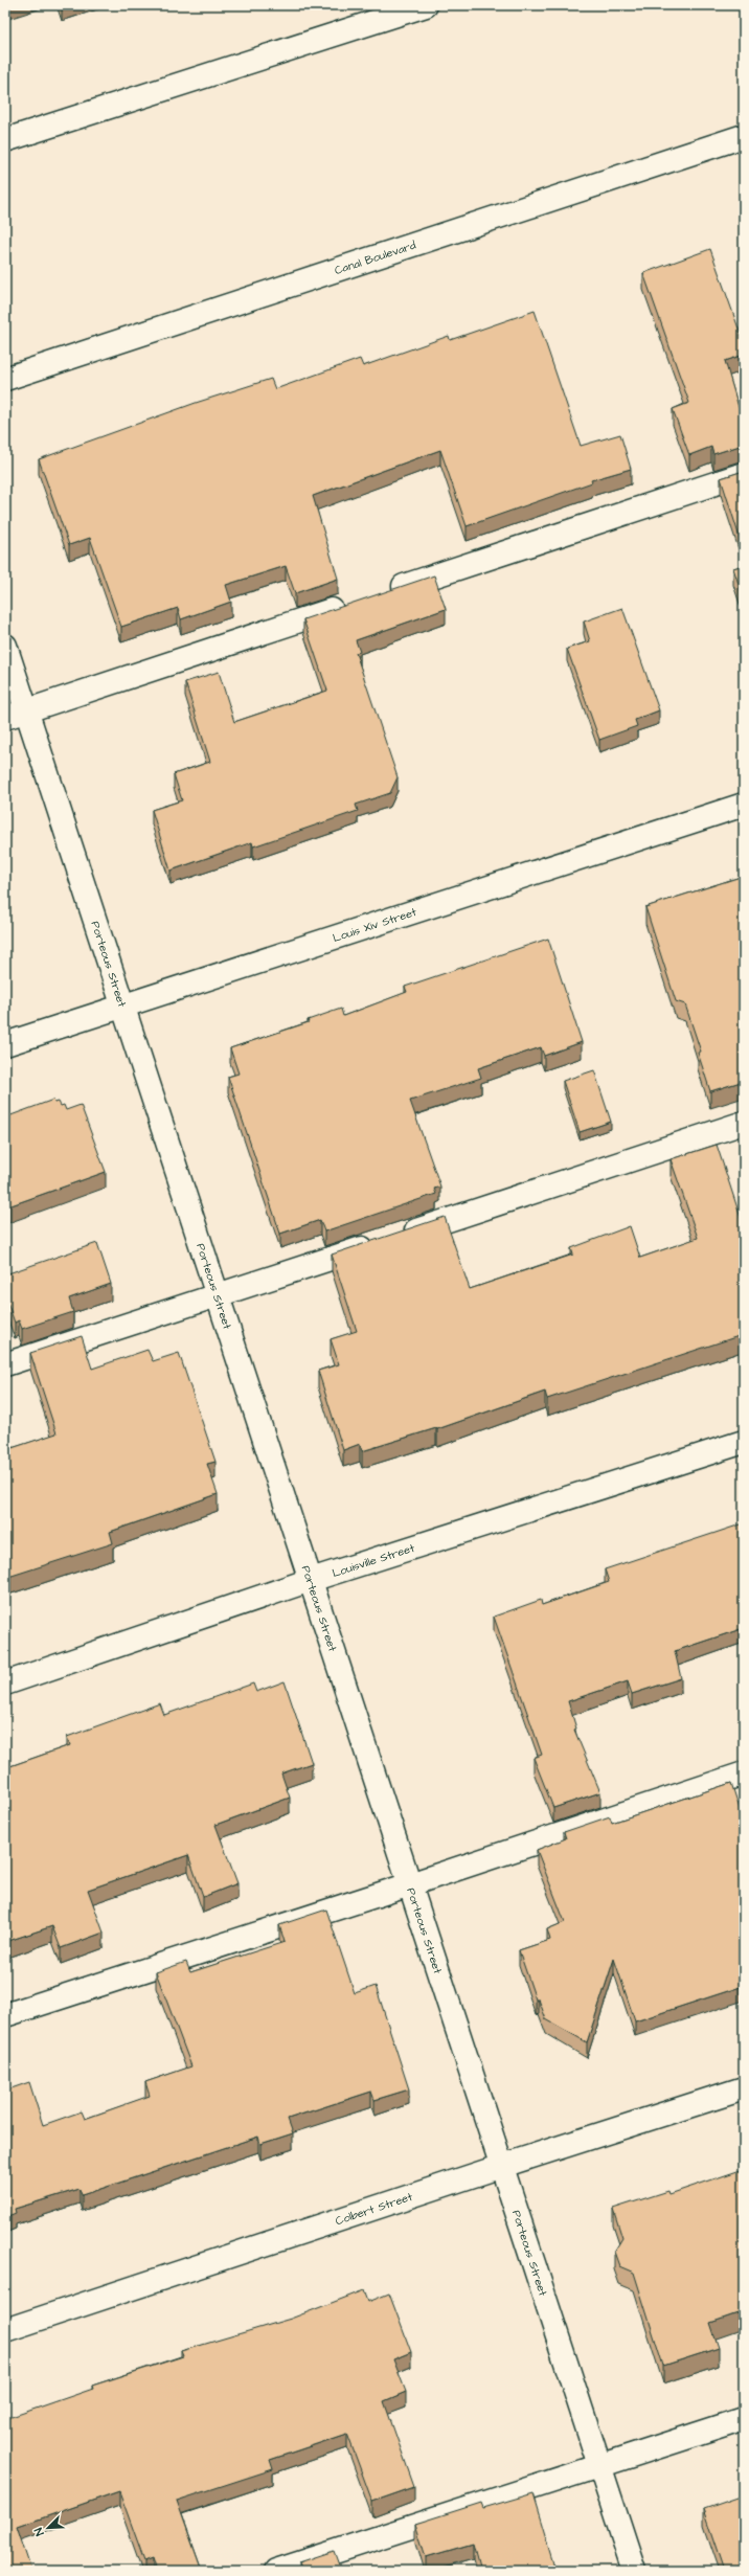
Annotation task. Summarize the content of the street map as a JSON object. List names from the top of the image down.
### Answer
{
  "streets": {
    "street": [
      "Canal Boulevard",
      "Louis Xiv Street",
      "Porteous Street",
      "Louisville Street",
      "Colbert Street"
    ]
  },
  "crossings": [
    ["Louis Xiv Street", "Porteous Street"],
    ["Porteous Street", "Louisville Street"],
    ["Porteous Street", "Colbert Street"]
  ],
  "north": "bottom left"
}
